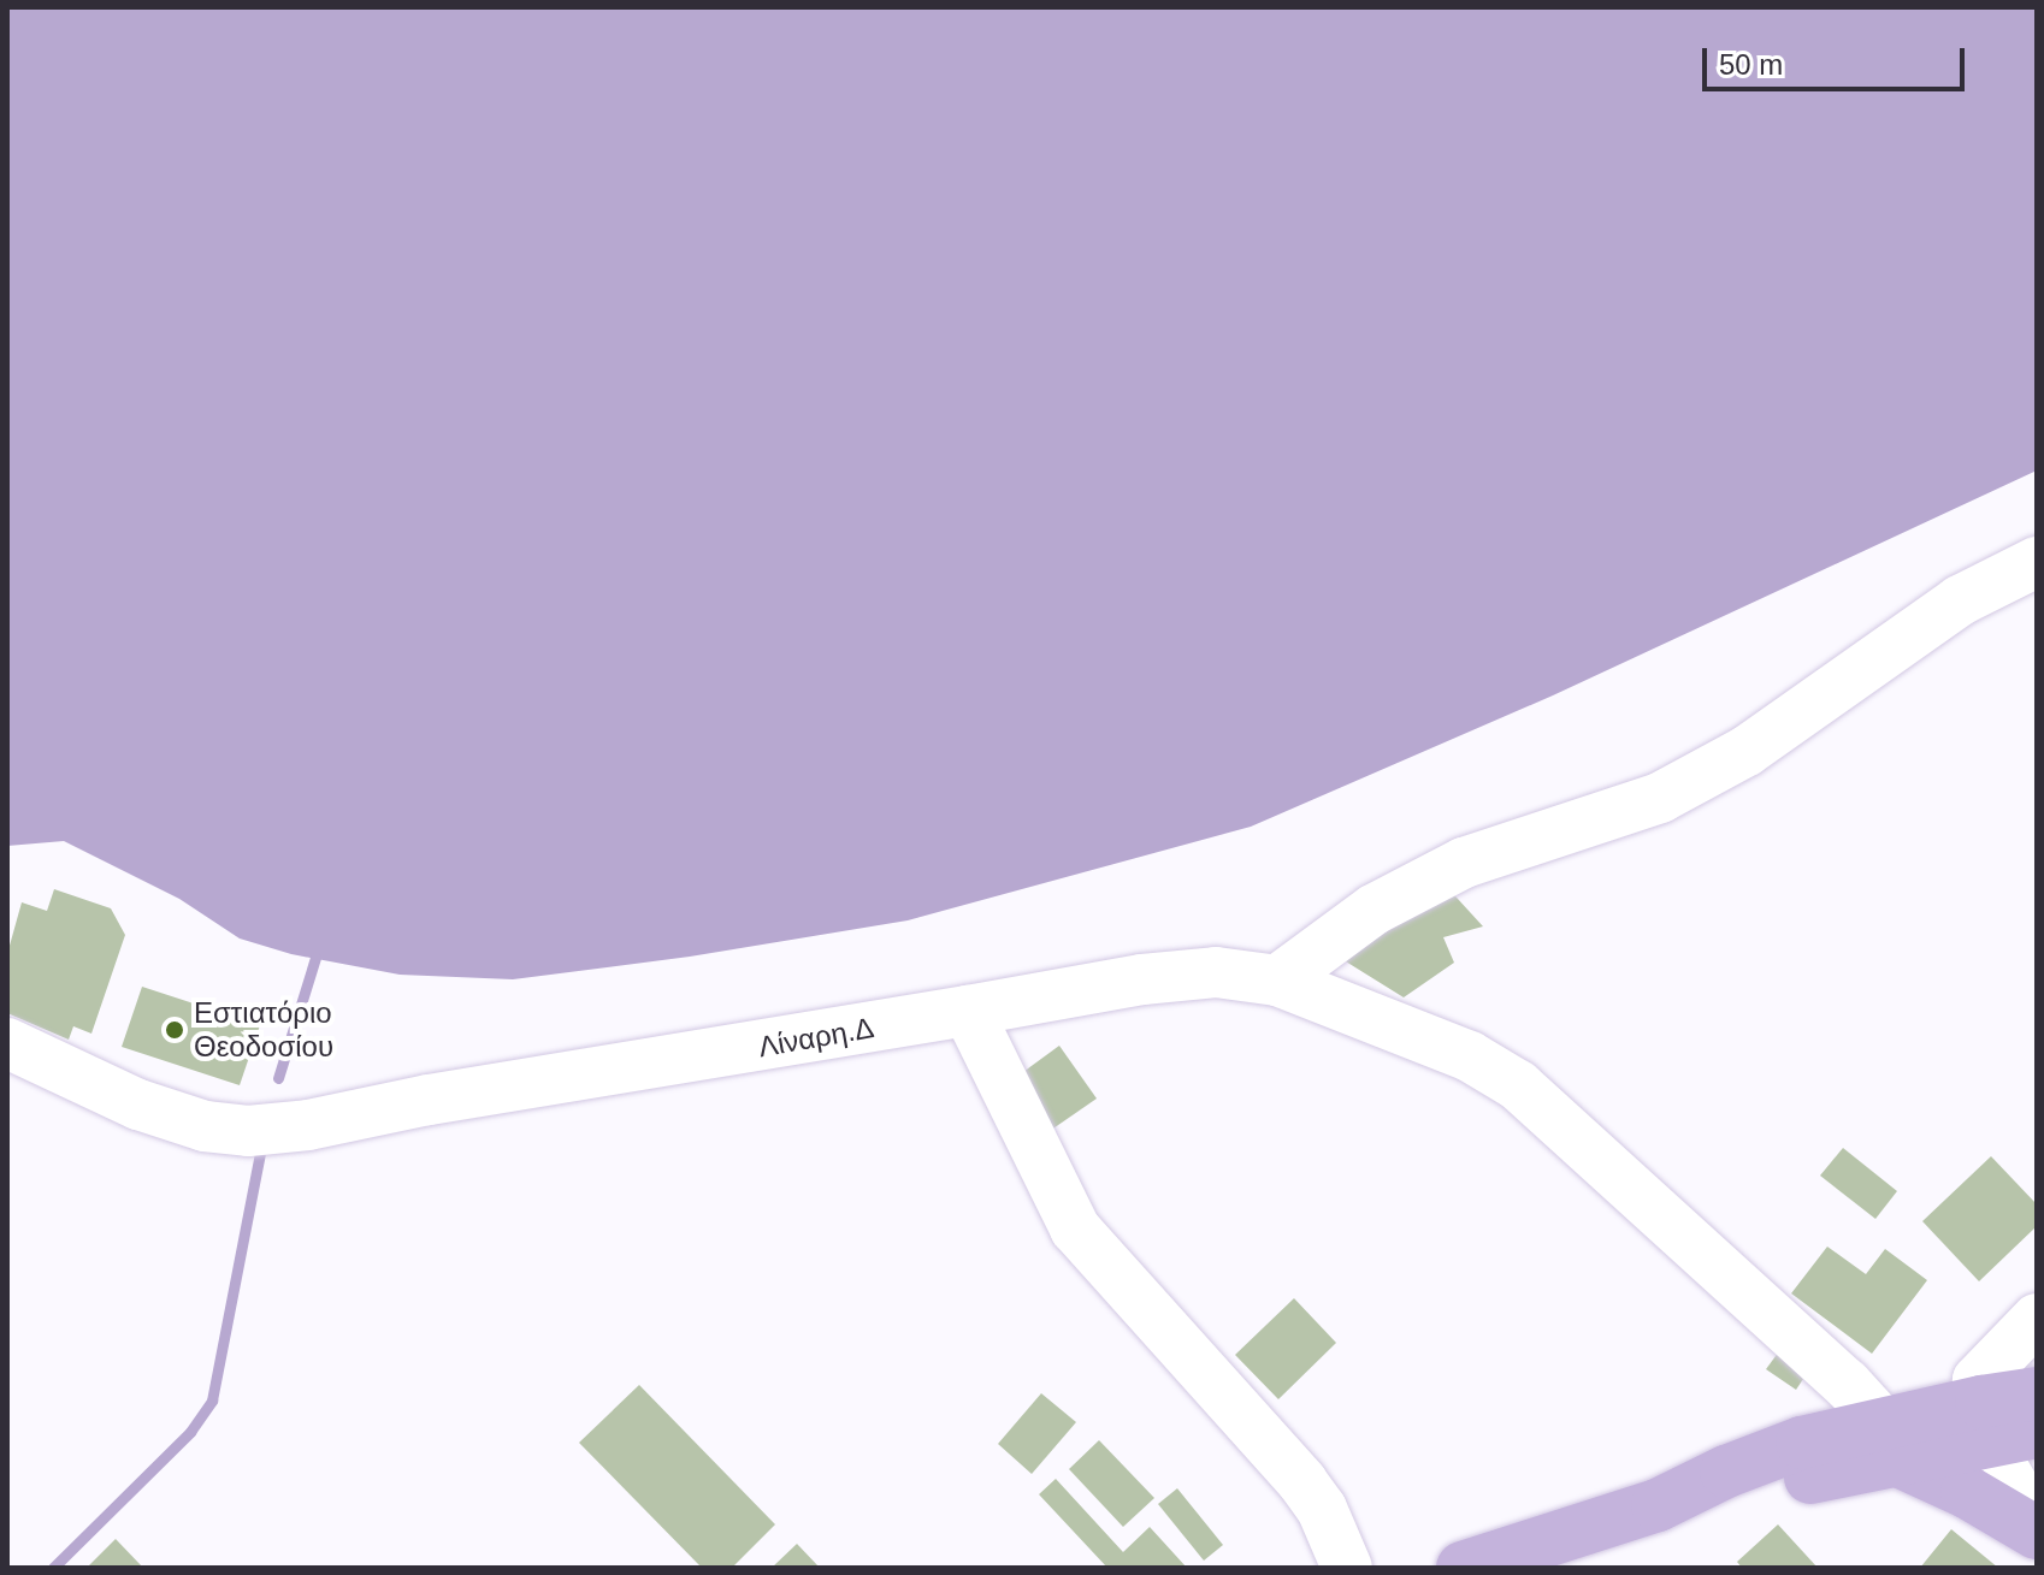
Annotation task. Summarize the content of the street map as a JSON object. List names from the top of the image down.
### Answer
{
  "streets": {
    "street": ["Λίναρη.Δ"]
  },
  "places": ["Εστιατόριο Θεοδοσίου"],
  "scale_bar": "50 m"
}
